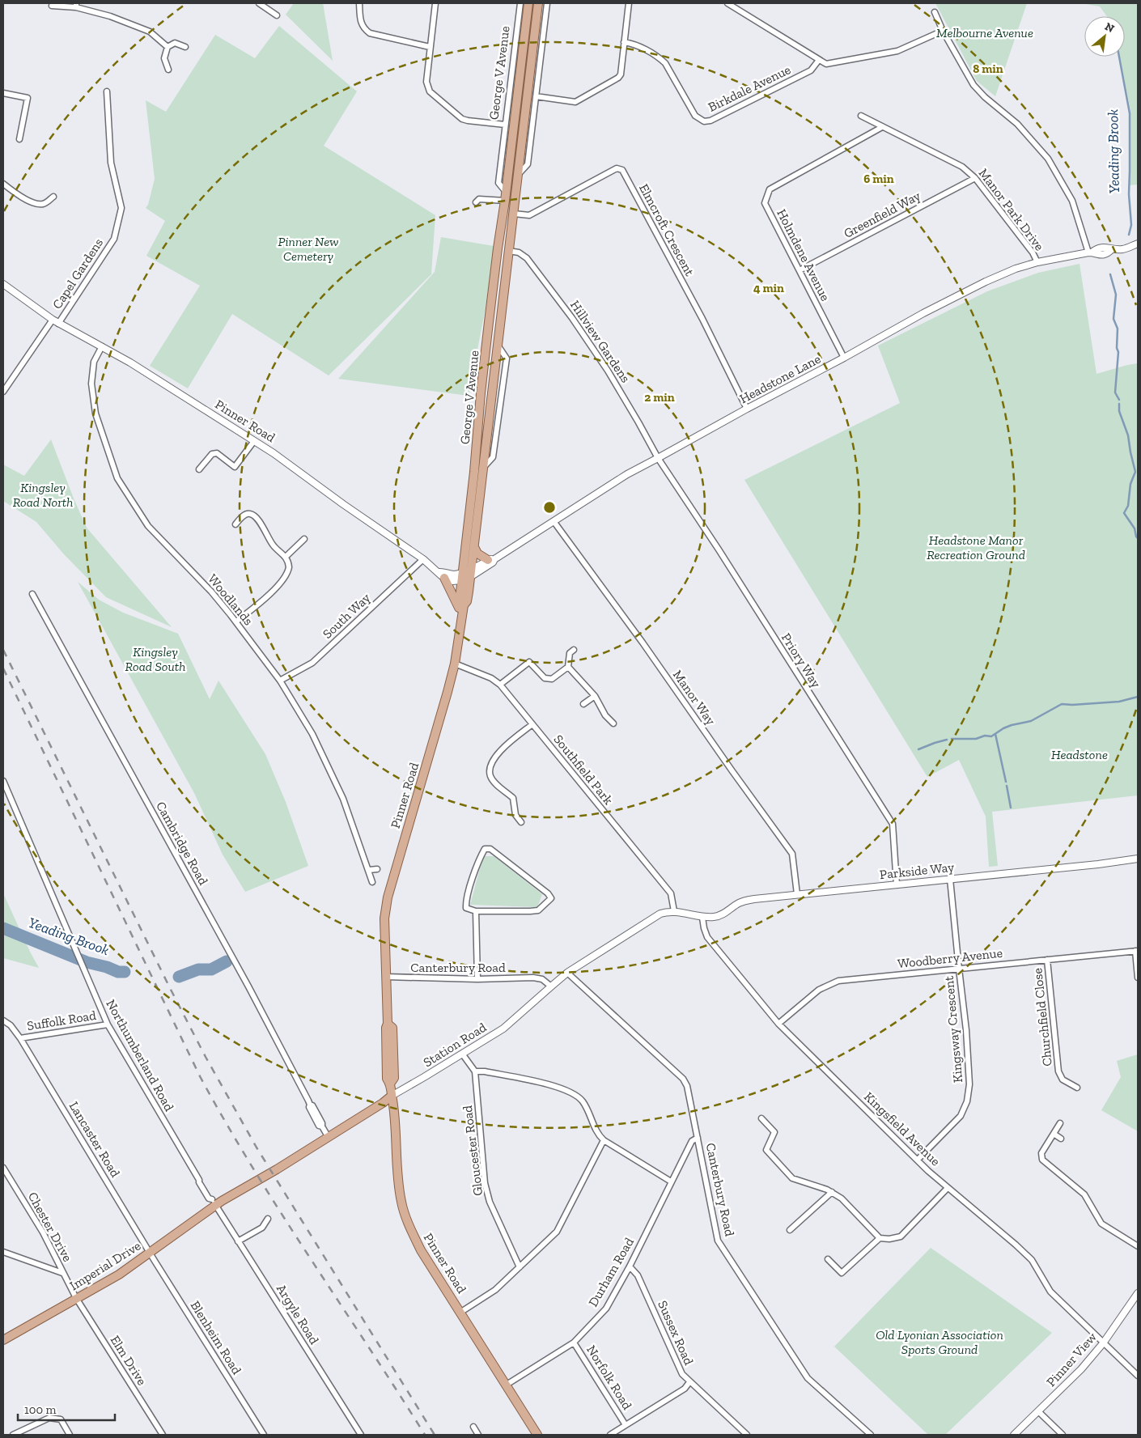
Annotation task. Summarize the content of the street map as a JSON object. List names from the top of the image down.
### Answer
{
  "streets": {
    "main road": [
      "George V Avenue",
      "Pinner Road",
      "Station Road",
      "Imperial Drive"
    ],
    "street": [
      "Birkdale Avenue",
      "Manor Park Drive",
      "Greenfield Way",
      "Elmcroft Crescent",
      "Holmdene Avenue",
      "Capel Gardens",
      "Hillview Gardens",
      "Headstone Lane",
      "Woodlands",
      "South Way",
      "Priory Way",
      "Manor Way",
      "Southfield Park",
      "Cambridge Road",
      "Parkside Way",
      "Woodberry Avenue",
      "Canterbury Road",
      "Churchfield Close",
      "Suffolk Road",
      "Kingsway Crescent",
      "Northumberland Road",
      "Kingsfield Avenue",
      "Lancaster Road",
      "Gloucester Road",
      "Chester Drive",
      "Durham Road",
      "Argyle Road",
      "Sussex Road",
      "Blenheim Road",
      "Pinner View",
      "Elm Drive",
      "Norfolk Road"
    ]
  },
  "crossings": [
    ["George V Avenue", "Elmcroft Crescent"],
    ["George V Avenue", "Hillview Gardens"],
    ["George V Avenue", "Headstone Lane"],
    ["George V Avenue", "Pinner Road"],
    ["Manor Park Drive", "Greenfield Way"],
    ["Manor Park Drive", "Holmdene Avenue"],
    ["Manor Park Drive", "Headstone Lane"],
    ["Greenfield Way", "Holmdene Avenue"],
    ["Elmcroft Crescent", "Headstone Lane"],
    ["Holmdene Avenue", "Headstone Lane"],
    ["Capel Gardens", "Pinner Road"],
    ["Hillview Gardens", "Headstone Lane"],
    ["Hillview Gardens", "Priory Way"],
    ["Headstone Lane", "Pinner Road"],
    ["Headstone Lane", "Priory Way"],
    ["Headstone Lane", "Manor Way"],
    ["Pinner Road", "Woodlands"],
    ["Pinner Road", "South Way"],
    ["Pinner Road", "Southfield Park"],
    ["Pinner Road", "Canterbury Road"],
    ["Pinner Road", "Station Road"],
    ["Pinner Road", "Durham Road"],
    ["Woodlands", "South Way"],
    ["Priory Way", "Parkside Way"],
    ["Manor Way", "Parkside Way"],
    ["Southfield Park", "Station Road"],
    ["Cambridge Road", "Station Road"],
    ["Parkside Way", "Kingsway Crescent"],
    ["Parkside Way", "Station Road"],
    ["Parkside Way", "Kingsfield Avenue"],
    ["Woodberry Avenue", "Churchfield Close"],
    ["Woodberry Avenue", "Kingsway Crescent"],
    ["Woodberry Avenue", "Kingsfield Avenue"],
    ["Canterbury Road", "Station Road"],
    ["Canterbury Road", "Durham Road"],
    ["Suffolk Road", "Northumberland Road"],
    ["Suffolk Road", "Lancaster Road"],
    ["Kingsway Crescent", "Kingsfield Avenue"],
    ["Station Road", "Northumberland Road"],
    ["Station Road", "Kingsfield Avenue"],
    ["Station Road", "Gloucester Road"],
    ["Station Road", "Imperial Drive"],
    ["Station Road", "Argyle Road"],
    ["Northumberland Road", "Imperial Drive"],
    ["Northumberland Road", "Argyle Road"],
    ["Kingsfield Avenue", "Pinner View"],
    ["Lancaster Road", "Imperial Drive"],
    ["Lancaster Road", "Blenheim Road"],
    ["Chester Drive", "Imperial Drive"],
    ["Chester Drive", "Elm Drive"],
    ["Imperial Drive", "Argyle Road"],
    ["Imperial Drive", "Blenheim Road"],
    ["Imperial Drive", "Elm Drive"],
    ["Durham Road", "Sussex Road"],
    ["Durham Road", "Norfolk Road"]
  ],
  "water": ["Yeading Brook"],
  "parks": [
    "Melbourne Avenue",
    "Pinner New Cemetery",
    "Kingsley Road North",
    "Headstone Manor Recreation Ground",
    "Kingsley Road South",
    "Headstone",
    "Old Lyonian Association Sports Ground"
  ],
  "scale_bar": "100 m",
  "north": "top right",
  "rings": [
    "8 min",
    "6 min",
    "4 min",
    "2 min"
  ]
}
